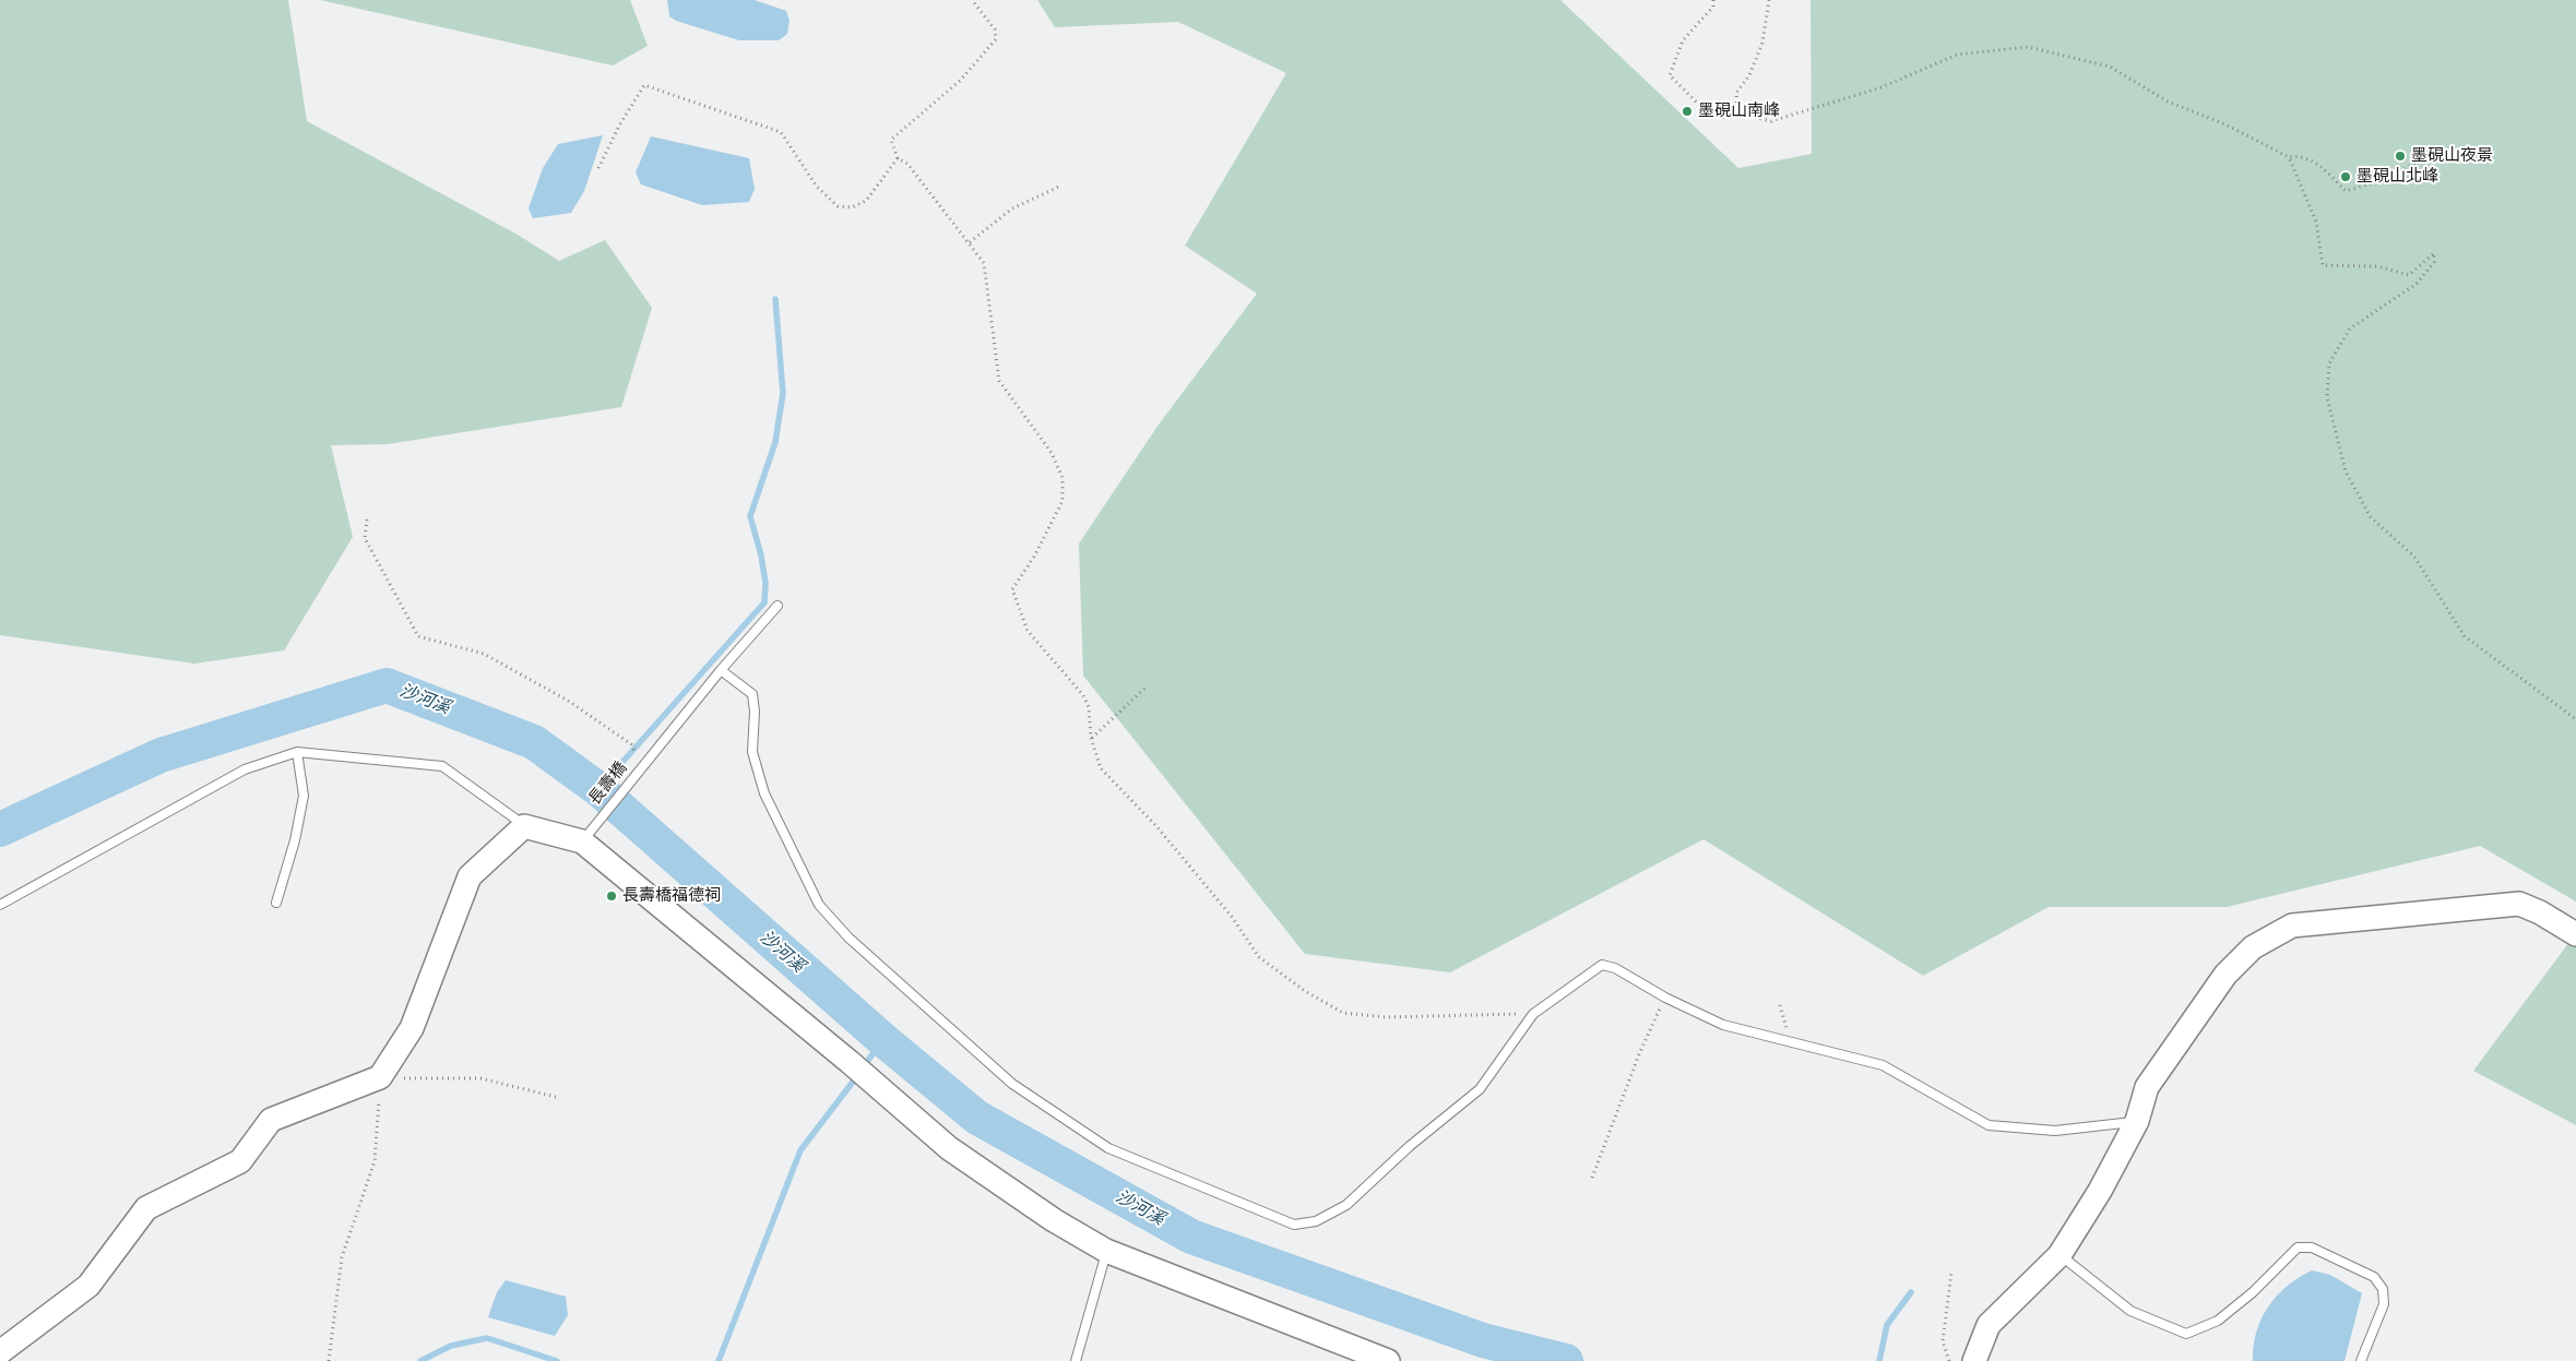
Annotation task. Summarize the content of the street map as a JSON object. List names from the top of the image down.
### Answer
{
  "streets": {
    "lane": ["長壽橋"]
  },
  "water": ["沙河溪"],
  "places": [
    "墨硯山南峰",
    "墨硯山夜景",
    "墨硯山北峰",
    "長壽橋福德祠"
  ]
}
